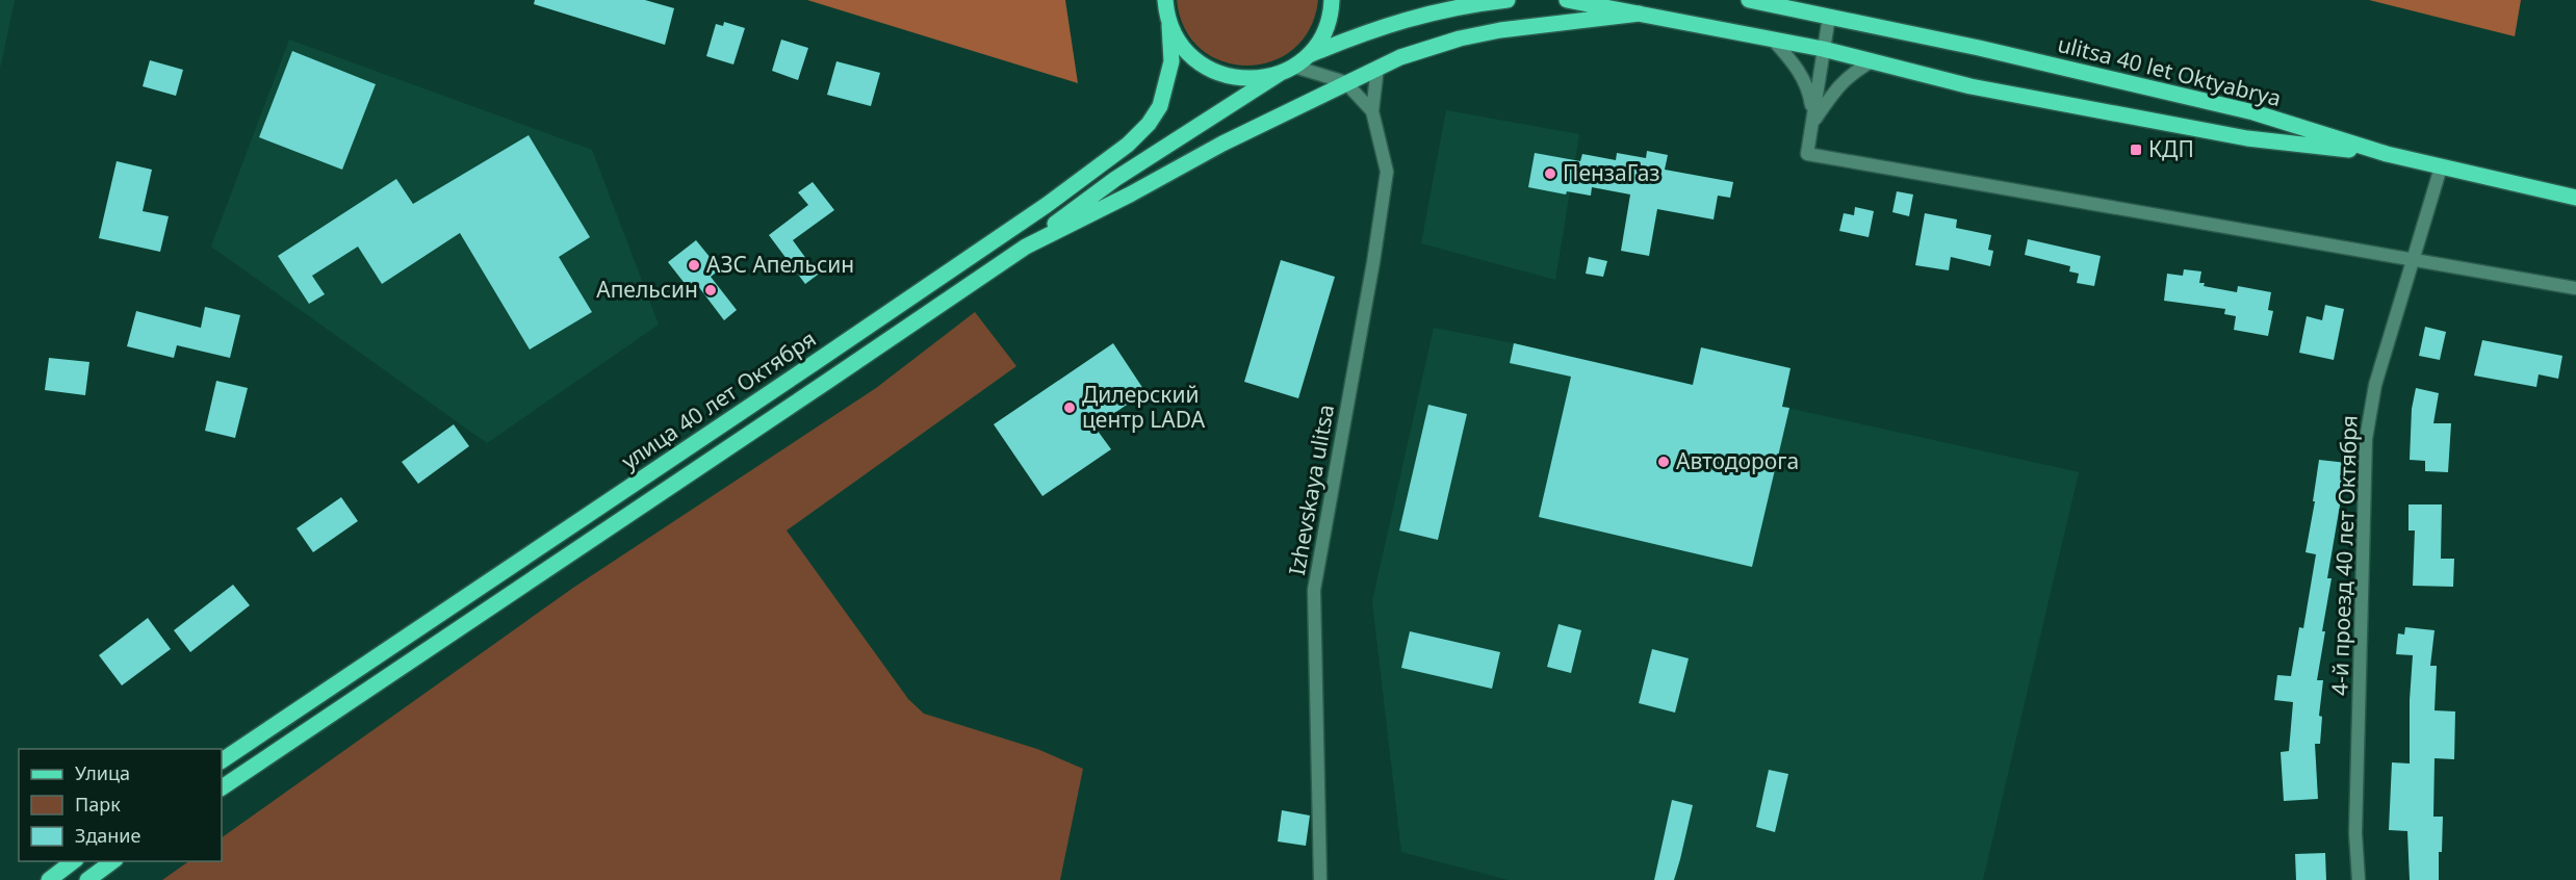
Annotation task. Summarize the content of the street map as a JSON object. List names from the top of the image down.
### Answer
{
  "streets": {
    "main road": ["ulitsa 40 let Oktyabrya", "улица 40 лет Октября"],
    "street": ["Izhevskaya ulitsa", "4-й проезд 40 лет Октября"]
  },
  "crossings": [
    ["ulitsa 40 let Oktyabrya", "4-й проезд 40 лет Октября"],
    ["улица 40 лет Октября", "Izhevskaya ulitsa"]
  ],
  "places": {
    "transit": ["КДП"],
    "other": [
      "ПензаГаз",
      "АЗС Апельсин",
      "Апельсин",
      "Дилерский центр LADA",
      "Автодорога"
    ]
  },
  "legend": ["Улица", "Парк", "Здание"]
}
